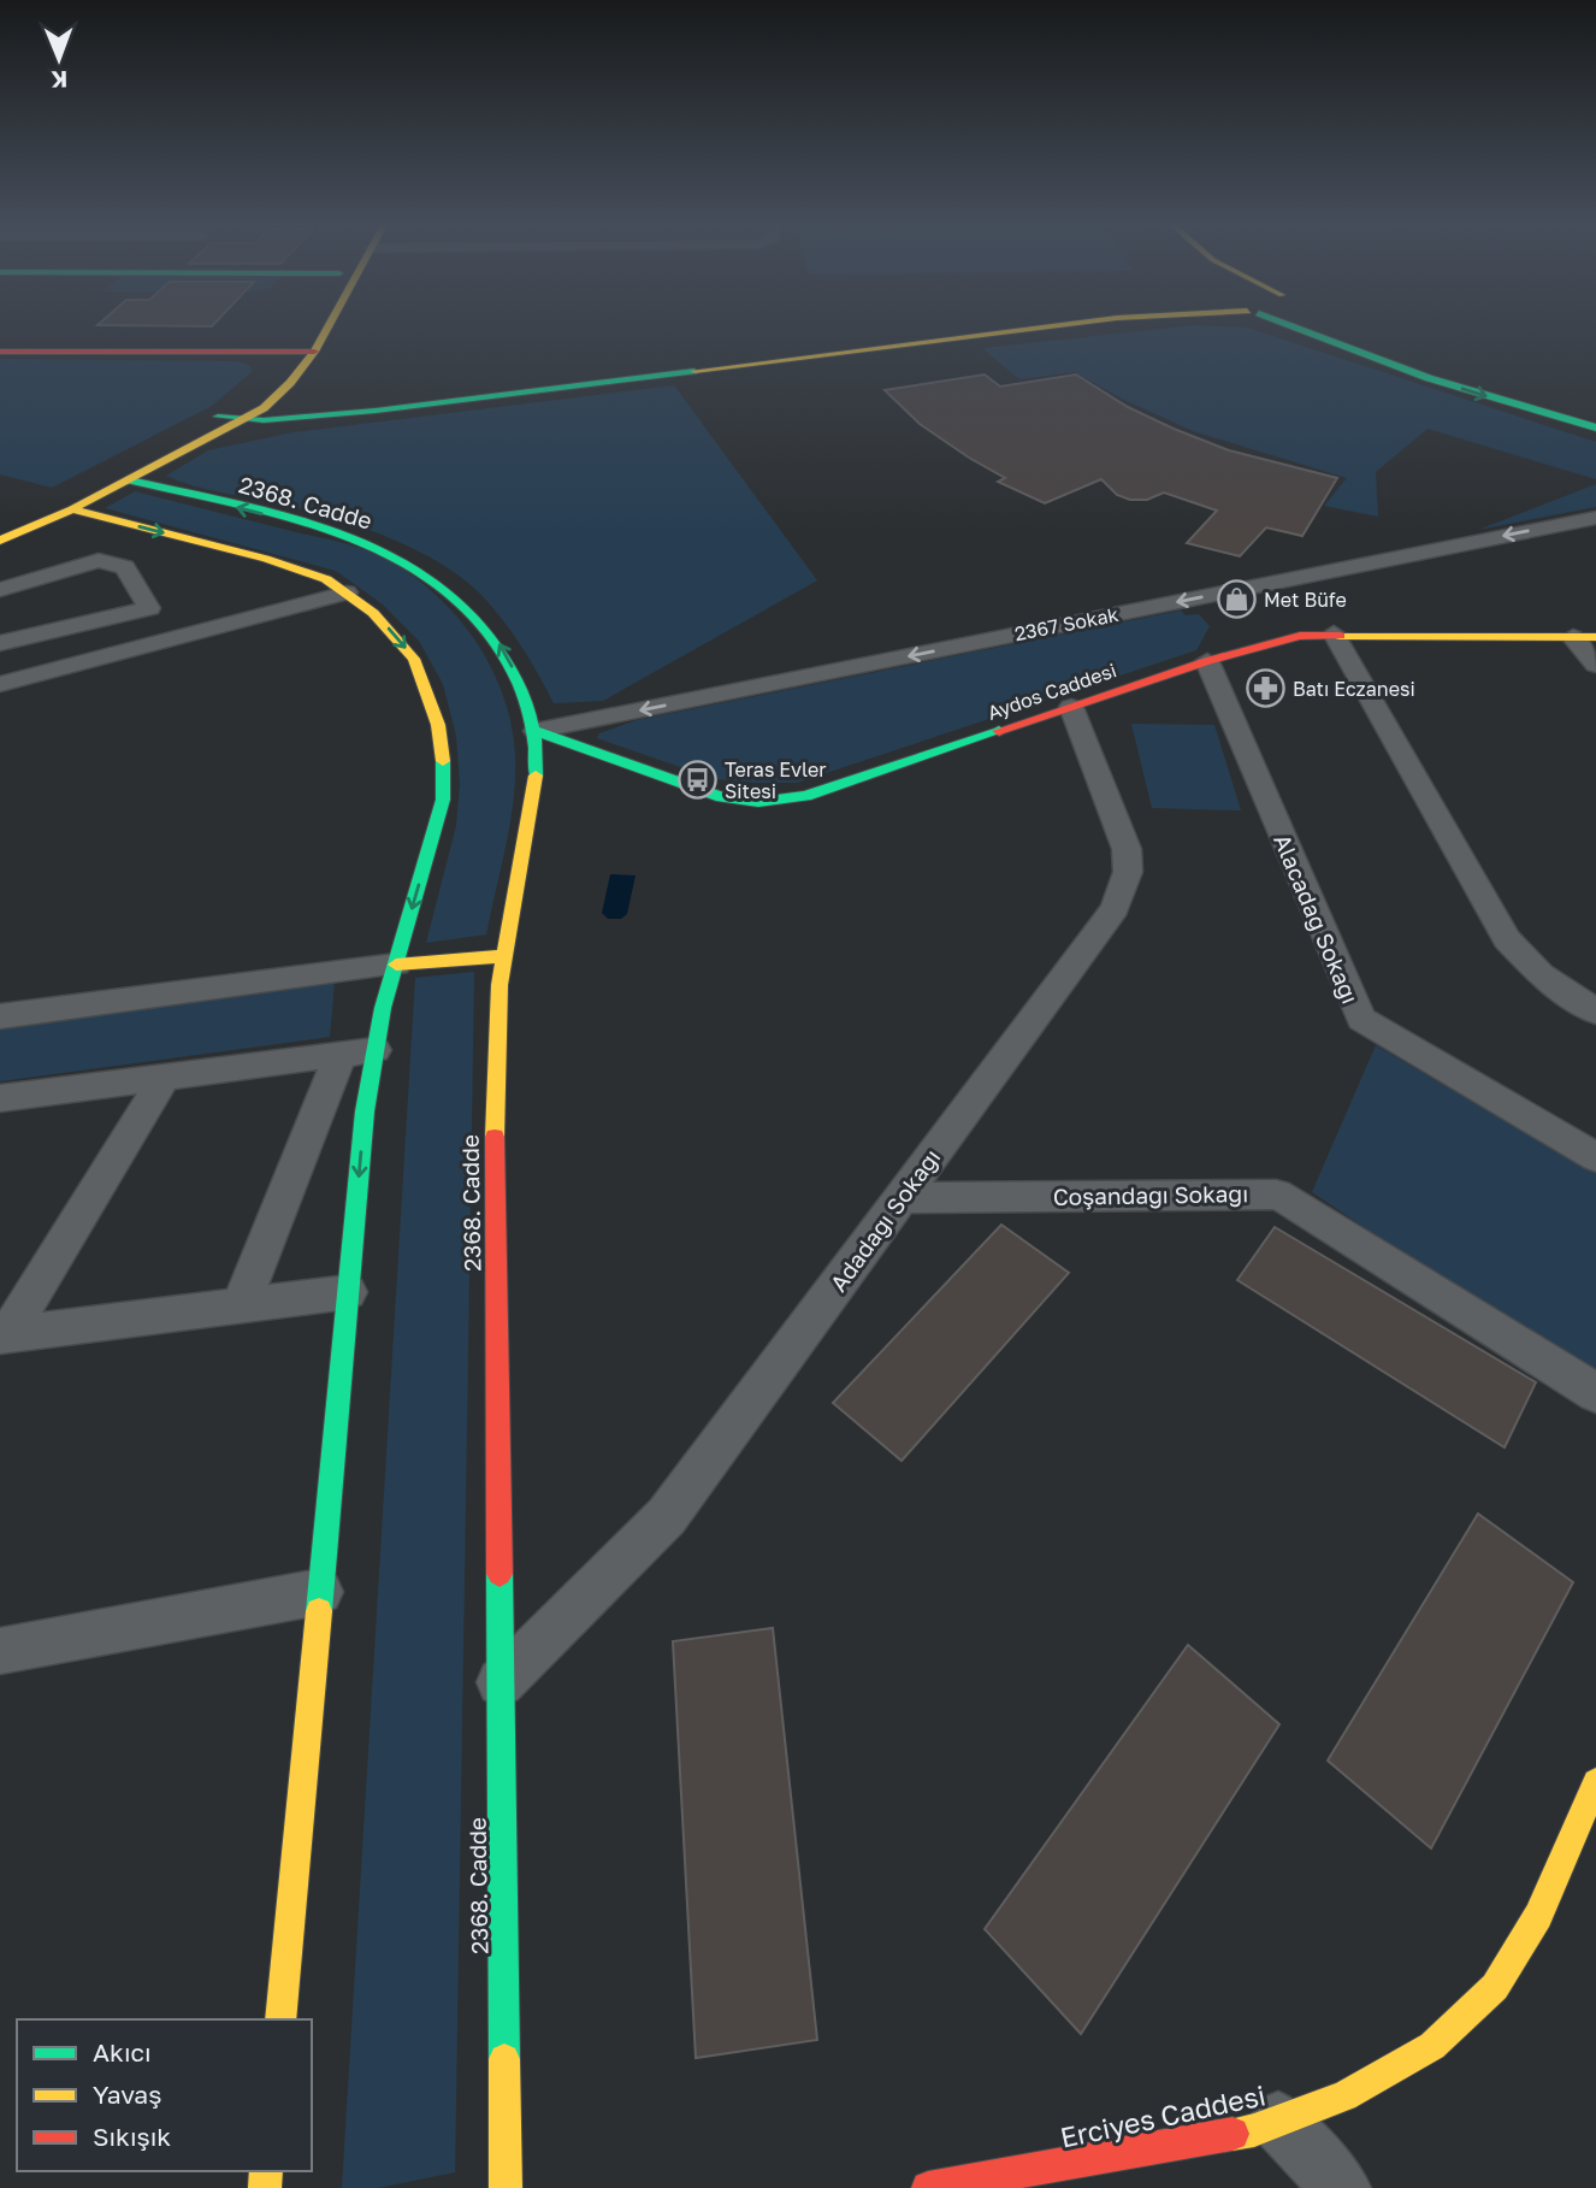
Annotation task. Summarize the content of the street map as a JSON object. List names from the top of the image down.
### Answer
{
  "streets": {
    "main road": ["2368. Cadde", "Aydos Caddesi", "Erciyes Caddesi"],
    "street": [
      "2367 Sokak",
      "Alacadağ Sokağı",
      "Coşandağı Sokağı",
      "Adadağı Sokağı"
    ]
  },
  "crossings": [
    ["2368. Cadde", "2367 Sokak"],
    ["2368. Cadde", "Aydos Caddesi"],
    ["2368. Cadde", "Adadağı Sokağı"],
    ["2367 Sokak", "Aydos Caddesi"],
    ["Aydos Caddesi", "Alacadağ Sokağı"],
    ["Aydos Caddesi", "Adadağı Sokağı"],
    ["Coşandağı Sokağı", "Adadağı Sokağı"]
  ],
  "one_way": ["2367 Sokak"],
  "places": {
    "shop": ["Met Büfe"],
    "pharmacy": ["Batı Eczanesi"],
    "bus stop": ["Teras Evler Sitesi"]
  },
  "legend": ["Akıcı", "Yavaş", "Sıkışık"],
  "north": "bottom"
}
